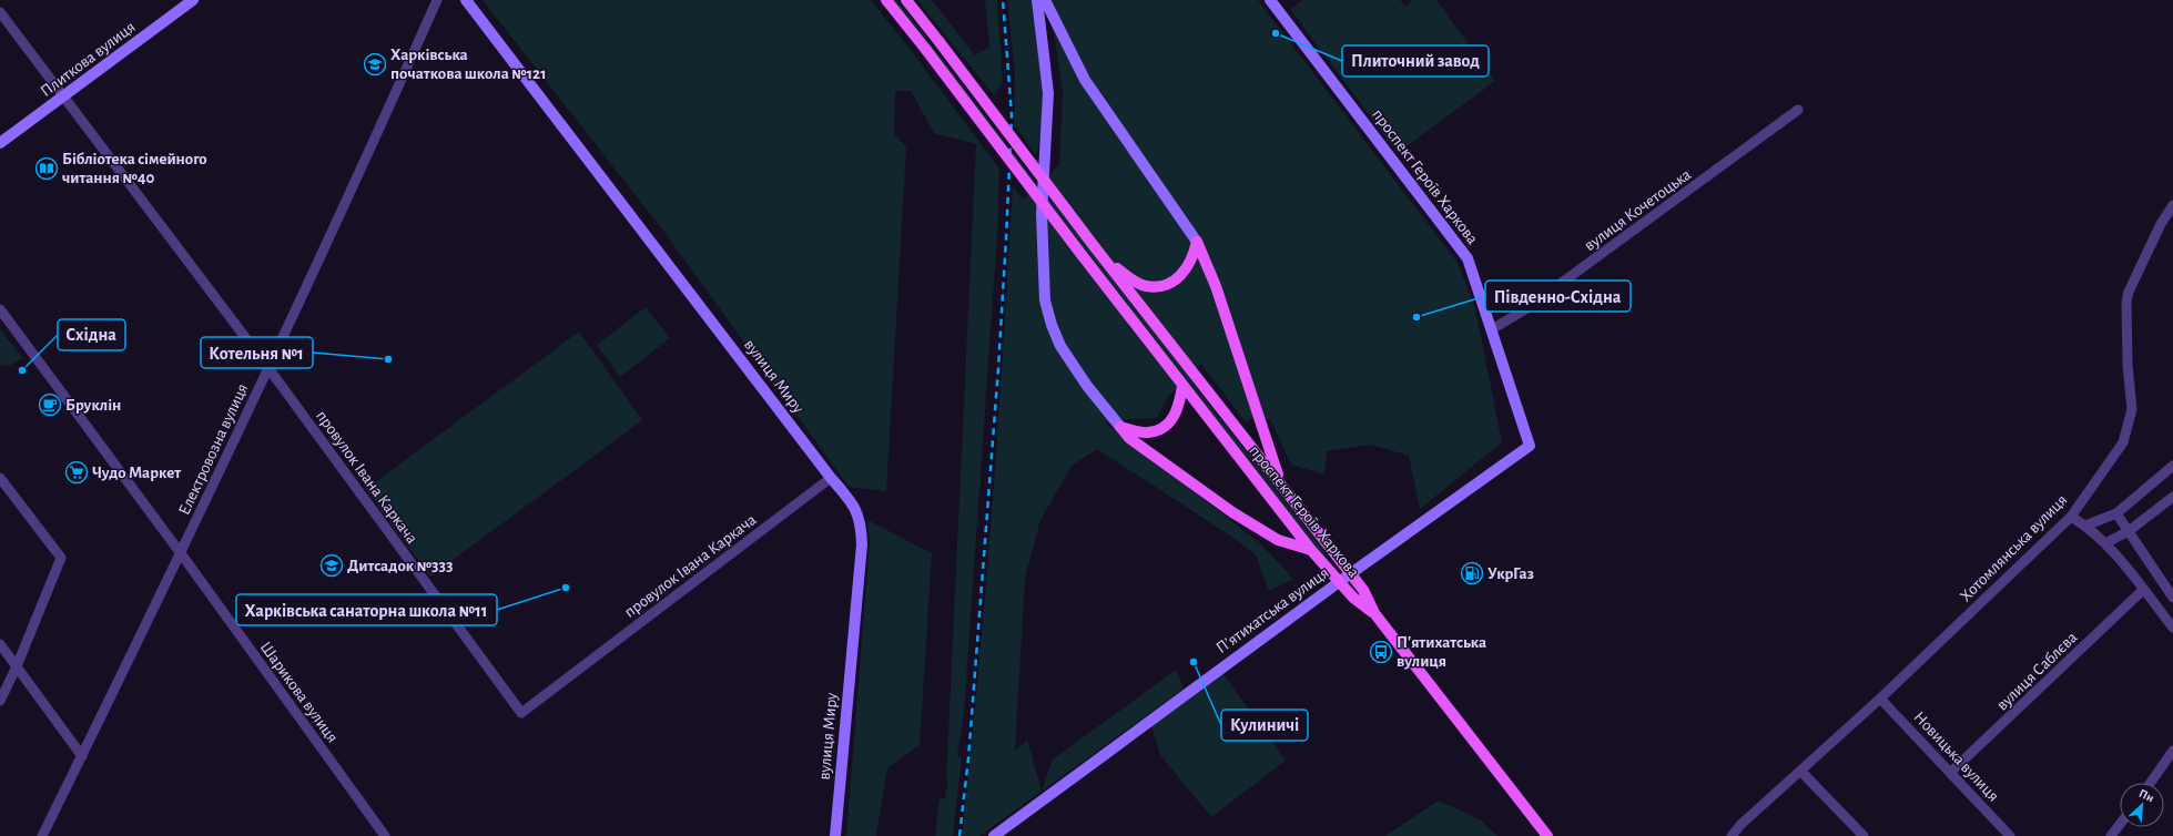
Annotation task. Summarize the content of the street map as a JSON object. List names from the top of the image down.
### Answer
{
  "streets": {
    "main road": ["проспект Героїв Харкова"],
    "street": [
      "Плиткова вулиця",
      "вулиця Кочетоцька",
      "вулиця Миру",
      "Електровозна вулиця",
      "провулок Івана Каркача",
      "Хотомлянська вулиця",
      "П’ятихатська вулиця",
      "вулиця Саблєва",
      "Шарикова вулиця",
      "Новицька вулиця"
    ]
  },
  "crossings": [
    ["Плиткова вулиця", "провулок Івана Каркача"],
    ["проспект Героїв Харкова", "вулиця Кочетоцька"],
    ["проспект Героїв Харкова", "П’ятихатська вулиця"],
    ["вулиця Миру", "провулок Івана Каркача"],
    ["Електровозна вулиця", "провулок Івана Каркача"],
    ["Електровозна вулиця", "Шарикова вулиця"],
    ["Хотомлянська вулиця", "Новицька вулиця"],
    ["вулиця Саблєва", "Новицька вулиця"]
  ],
  "places": {
    "other": [
      "Плиточний завод",
      "Південно-Східна",
      "Котельня №1",
      "Східна",
      "Харківська санаторна школа №11",
      "Кулиничі"
    ],
    "school or university": ["Харківська початкова школа №121", "Дитсадок №333"],
    "library": ["Бібліотека сімейного читання №40"],
    "cafe": ["Бруклін"],
    "supermarket": ["Чудо Маркет"],
    "fuel station": ["УкрГаз"],
    "bus stop": ["П'ятихатська вулиця"]
  },
  "north": "top right"
}
